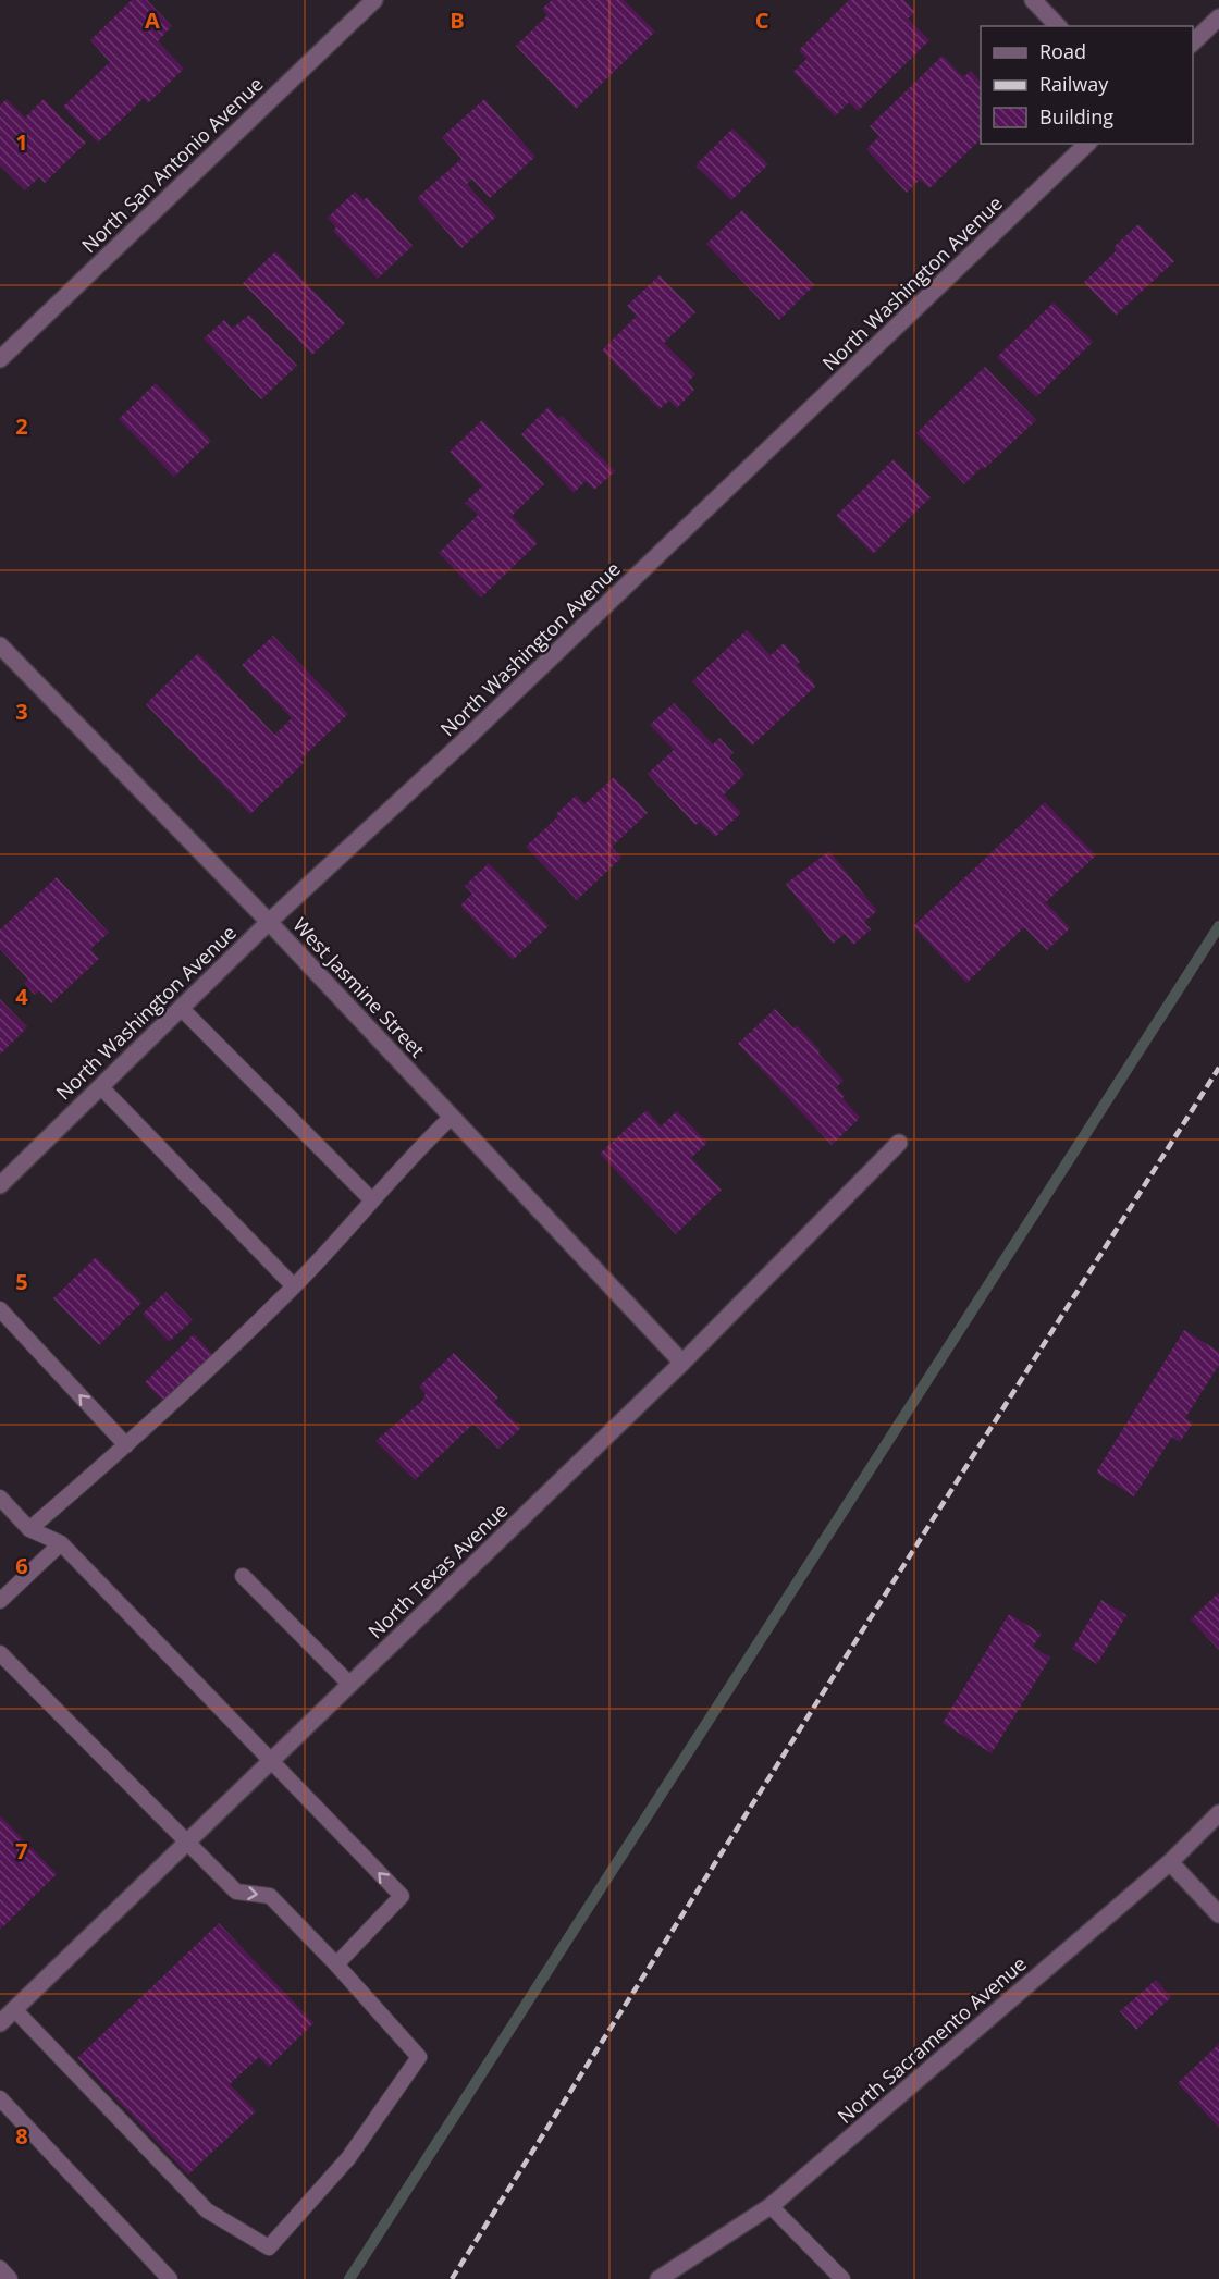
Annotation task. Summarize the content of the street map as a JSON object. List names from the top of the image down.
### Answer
{
  "streets": {
    "street": [
      "North San Antonio Avenue",
      "North Washington Avenue",
      "West Jasmine Street",
      "North Texas Avenue",
      "North Sacramento Avenue"
    ]
  },
  "crossings": [
    ["North Washington Avenue", "West Jasmine Street"],
    ["West Jasmine Street", "North Texas Avenue"]
  ],
  "legend": ["Road", "Railway", "Building"],
  "grid": {
    "columns": ["A", "B", "C"],
    "rows": [
      "1",
      "2",
      "3",
      "4",
      "5",
      "6",
      "7",
      "8"
    ]
  }
}
